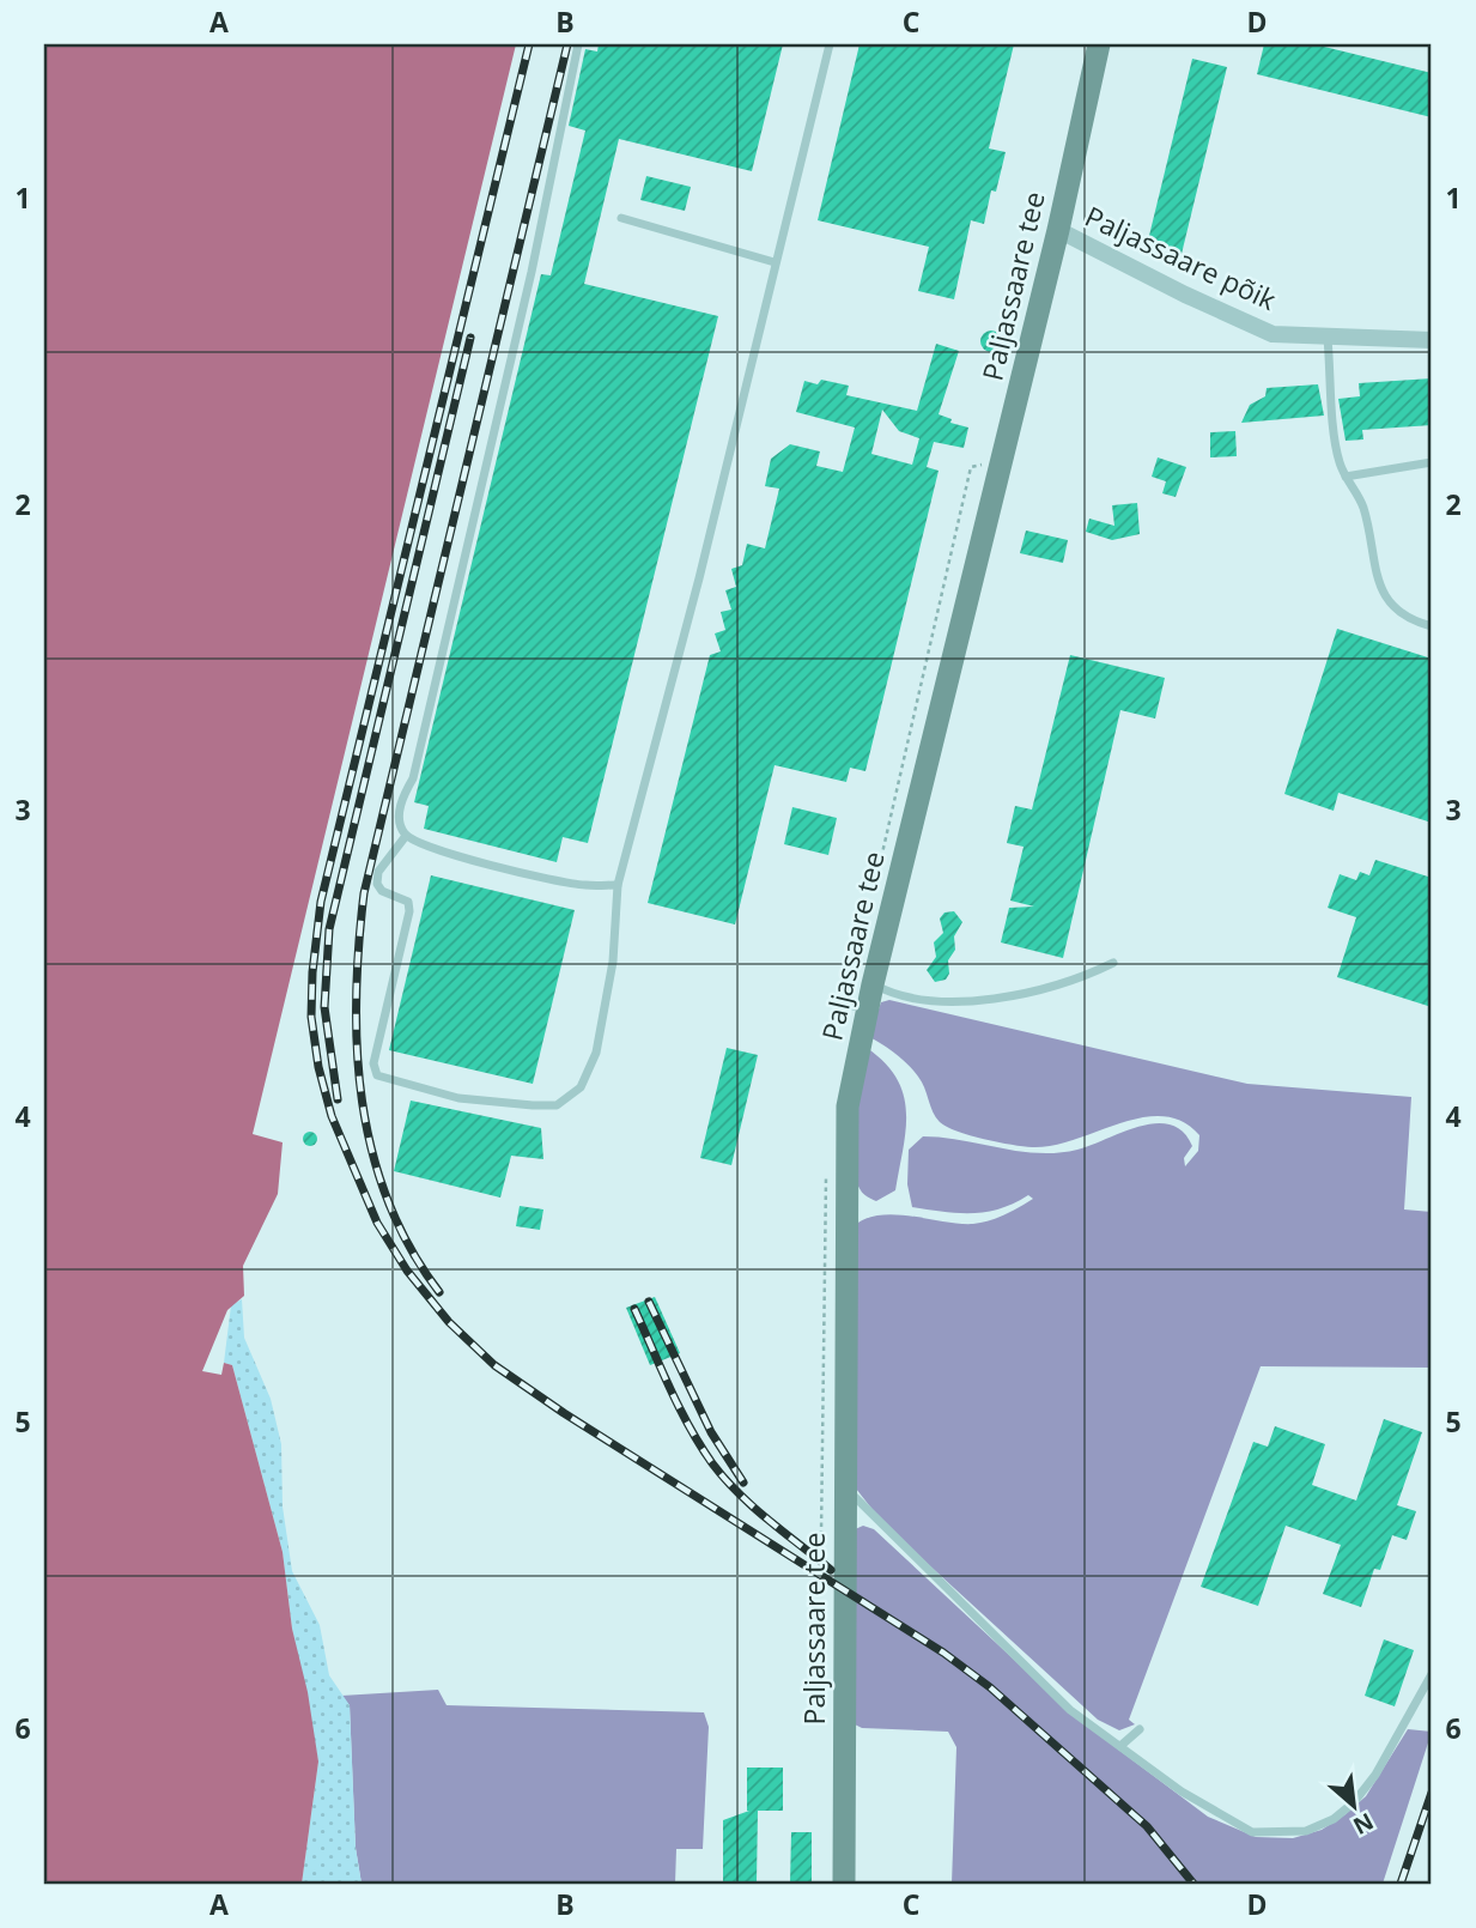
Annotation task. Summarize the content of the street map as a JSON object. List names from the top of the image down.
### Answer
{
  "streets": {
    "street": ["Paljassaare põik", "Paljassaare tee"]
  },
  "crossings": [
    ["Paljassaare põik", "Paljassaare tee"]
  ],
  "north": "bottom right",
  "grid": {
    "columns": [
      "A",
      "B",
      "C",
      "D"
    ],
    "rows": [
      "1",
      "2",
      "3",
      "4",
      "5",
      "6"
    ]
  }
}
